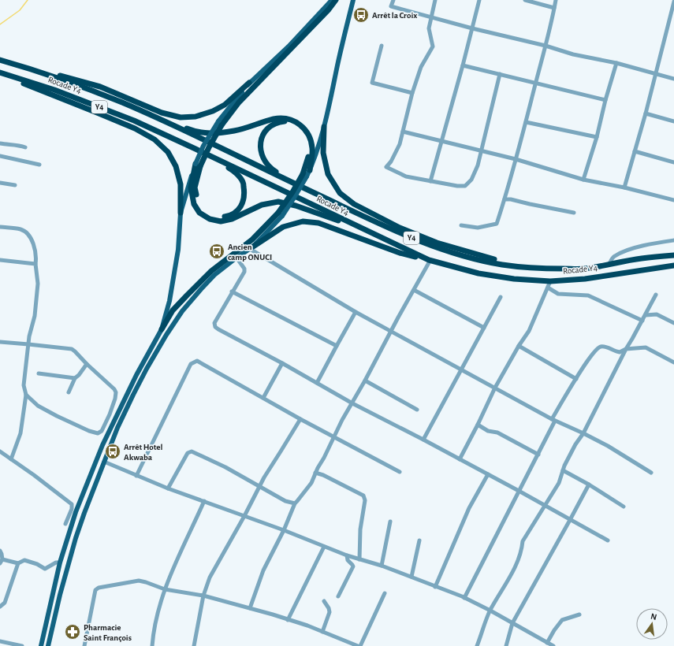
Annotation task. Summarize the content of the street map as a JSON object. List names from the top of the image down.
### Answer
{
  "streets": {
    "highway": ["Rocade Y4", "Y4"]
  },
  "places": {
    "bus stop": ["Arrêt la Croix", "Ancien camp ONUCI", "Arrêt Hotel Akwaba"],
    "pharmacy": ["Pharmacie Saint François"]
  },
  "north": "top"
}
